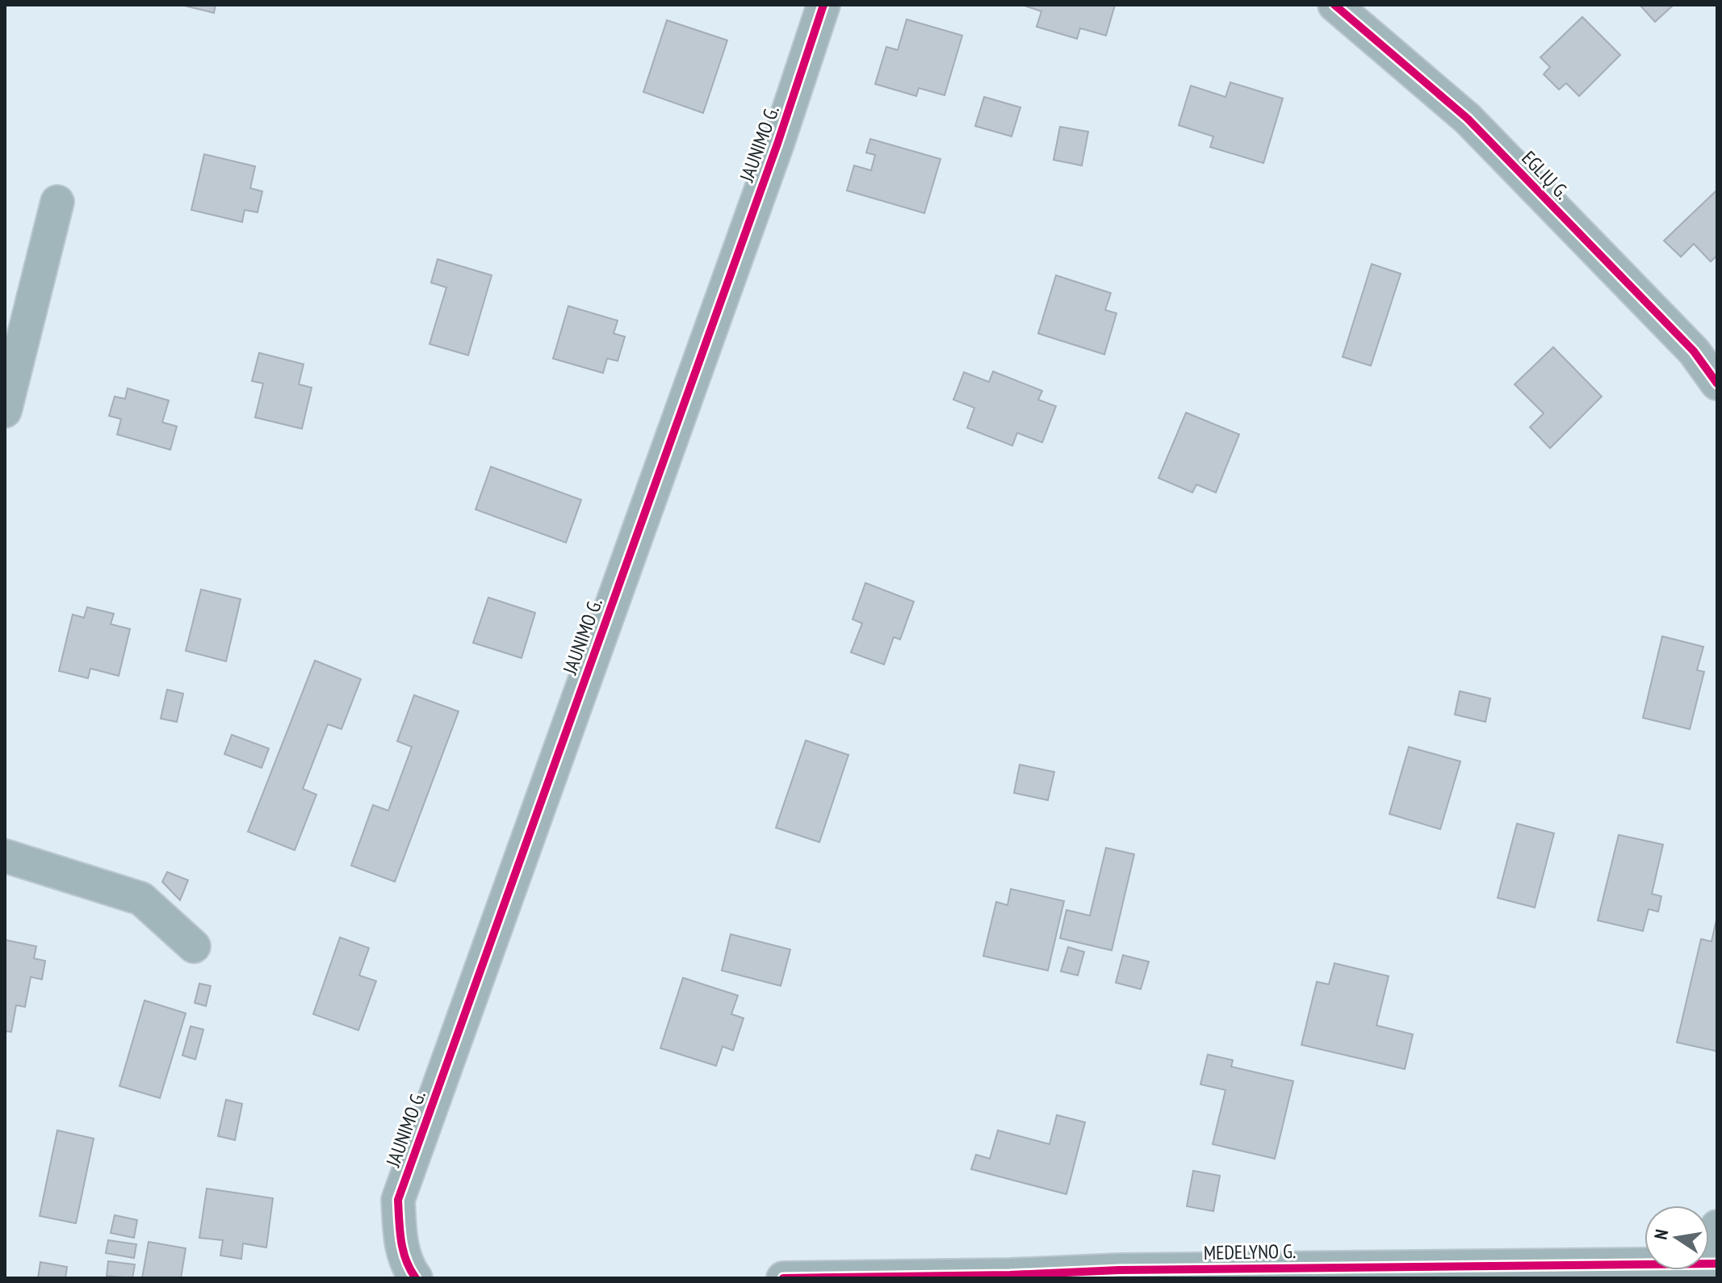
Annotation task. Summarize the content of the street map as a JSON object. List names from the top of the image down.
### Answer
{
  "streets": {
    "street": ["JAUNIMO G.", "EGLIŲ G.", "MEDELYNO G."]
  },
  "north": "left"
}
